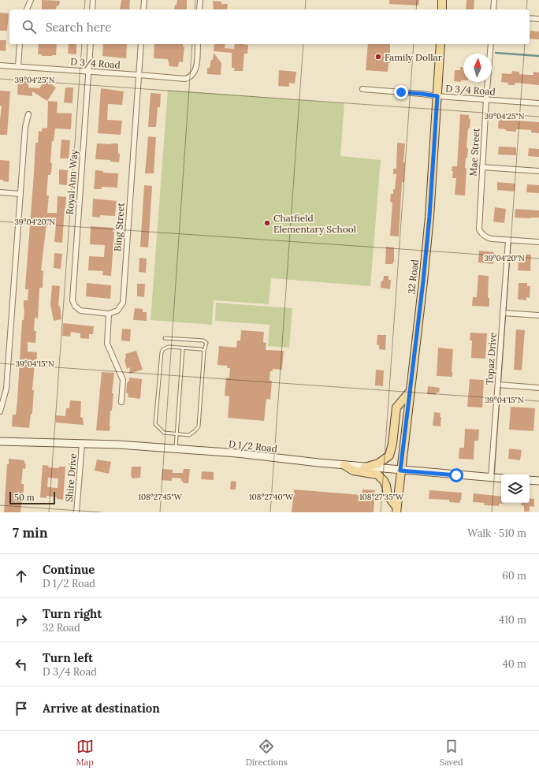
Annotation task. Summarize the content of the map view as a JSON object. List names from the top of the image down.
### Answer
{
  "streets": {
    "main road": ["32 Road", "D 1/2 Road"],
    "street": [
      "D 3/4 Road",
      "Mae Street",
      "Royal Ann Way",
      "Bing Street",
      "Topaz Drive",
      "Shire Drive"
    ]
  },
  "crossings": [
    ["D 3/4 Road", "Mae Street"],
    ["D 3/4 Road", "Royal Ann Way"],
    ["D 3/4 Road", "Bing Street"],
    ["D 3/4 Road", "32 Road"],
    ["Mae Street", "Topaz Drive"],
    ["Royal Ann Way", "Bing Street"],
    ["32 Road", "D 1/2 Road"],
    ["Topaz Drive", "D 1/2 Road"],
    ["D 1/2 Road", "Shire Drive"]
  ],
  "places": ["Family Dollar", "Chatfield Elementary School"],
  "scale_bar": "50 m",
  "north": "top",
  "page": {
    "search": "Search here",
    "scale": "50 m",
    "heading": ["7 min", "Walk · 510 m"],
    "list": [
      ["Continue", "D 1/2 Road", "60 m"],
      ["Turn right", "32 Road", "410 m"],
      ["Turn left", "D 3/4 Road", "40 m"],
      "Arrive at destination"
    ],
    "nav": ["Map", "Directions", "Saved"]
  },
  "coordinates": [
    "39°04'25\"N",
    "39°04'20\"N",
    "39°04'15\"N",
    "108°27'45\"W",
    "108°27'40\"W",
    "108°27'35\"W"
  ]
}
